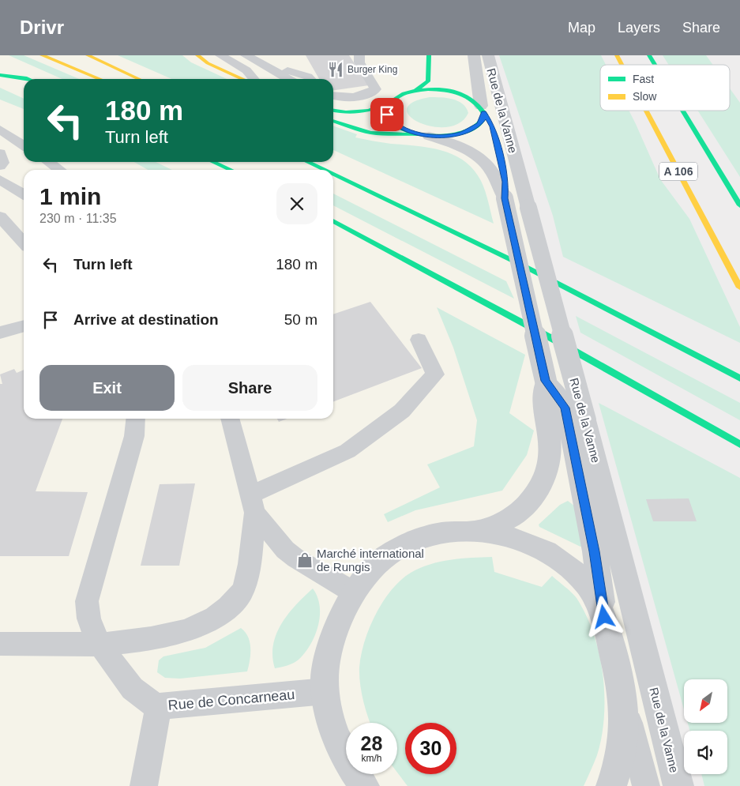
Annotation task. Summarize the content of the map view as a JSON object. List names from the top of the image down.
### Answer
{
  "streets": {
    "main road": ["A 106"],
    "street": ["Rue de la Vanne"],
    "lane": ["Rue de Concarneau"]
  },
  "places": {
    "restaurant": ["Burger King"],
    "shop": ["Marché international de Rungis"]
  },
  "legend": ["Fast", "Slow"],
  "north": "bottom left",
  "page": {
    "header": "Drivr",
    "nav": ["Map", "Layers", "Share"],
    "turn": ["180 m", "Turn left"],
    "heading": ["1 min", "230 m · 11:35"],
    "list": [
      {
        "name": "Turn left",
        "value": "180 m"
      },
      {
        "name": "Arrive at destination",
        "value": "50 m"
      }
    ],
    "buttons": ["Exit", "Share"],
    "speed": "28 km/h",
    "limit": "30"
  }
}
